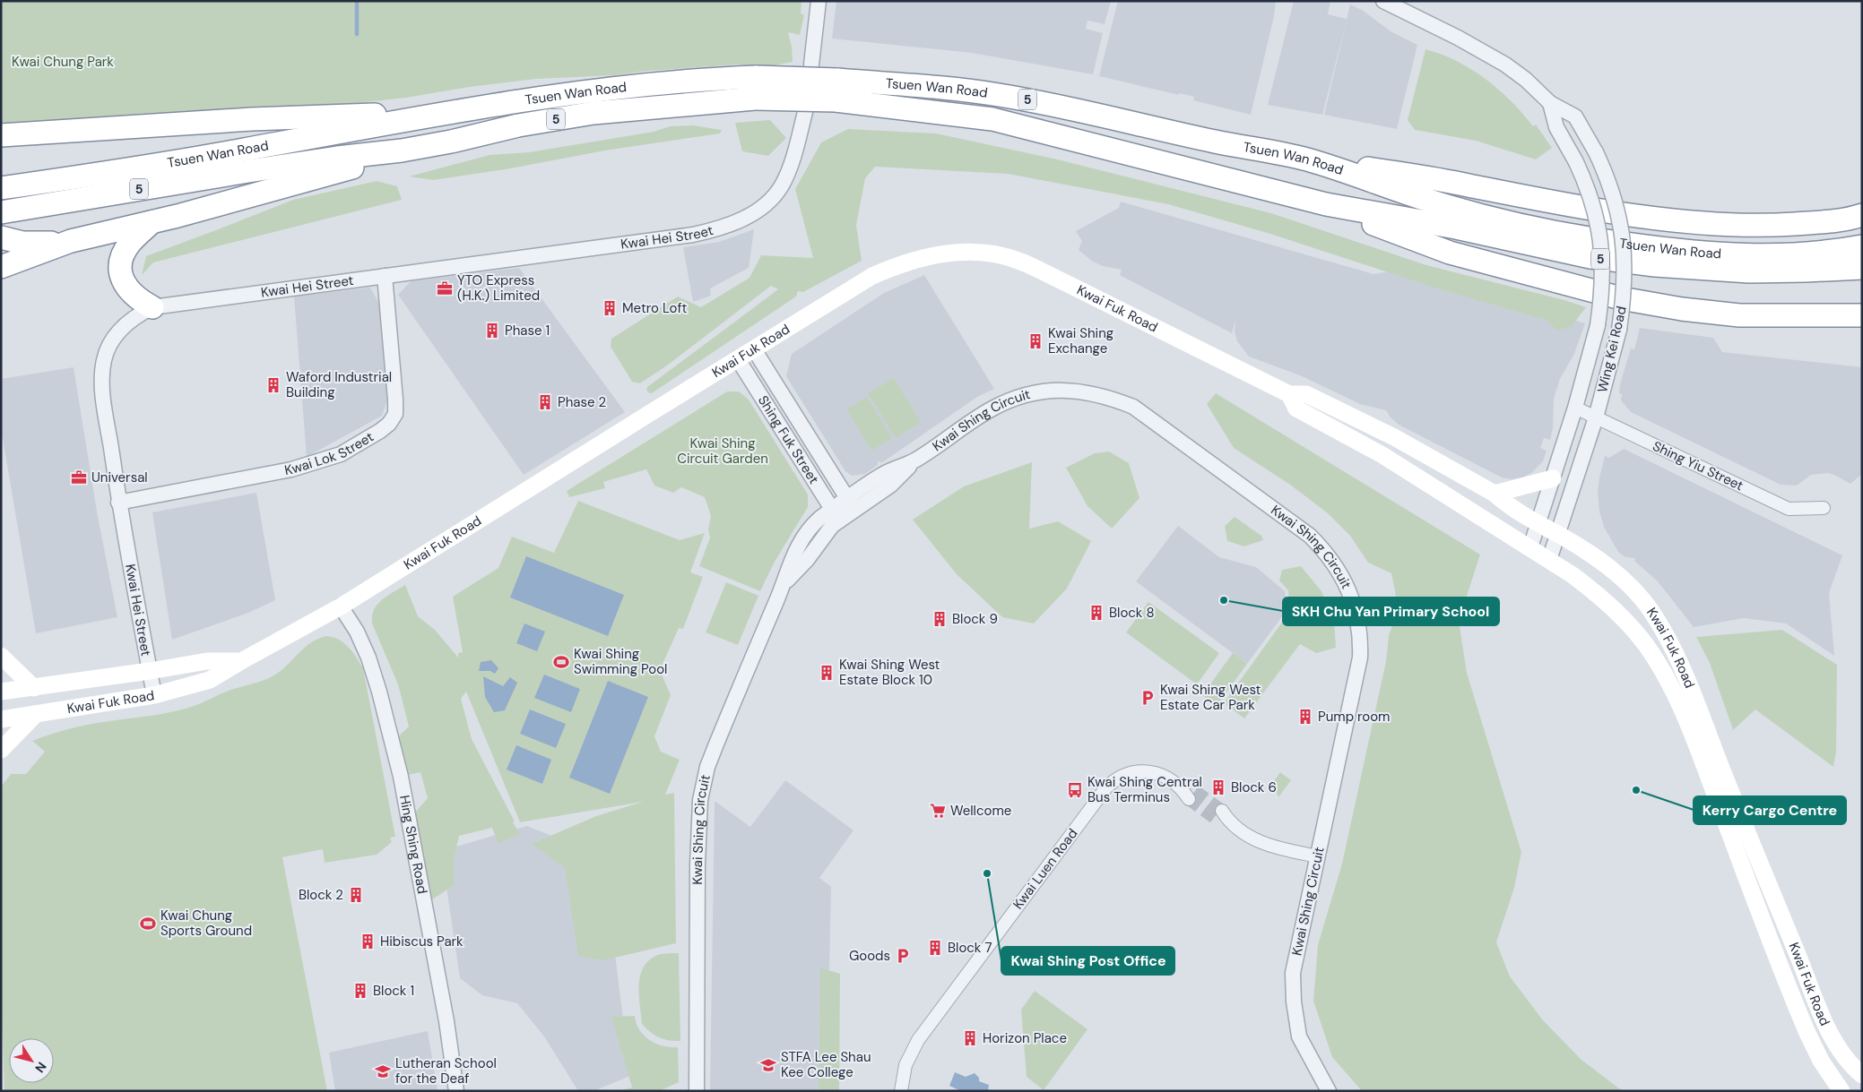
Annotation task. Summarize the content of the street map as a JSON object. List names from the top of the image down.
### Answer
{
  "streets": {
    "highway": ["Tsuen Wan Road", "5"],
    "main road": ["Kwai Fuk Road"],
    "street": [
      "Kwai Hei Street",
      "Wing Kei Road",
      "Kwai Shing Circuit",
      "Shing Fuk Street",
      "Kwai Lok Street",
      "Shing Yiu Street",
      "Hing Shing Road",
      "Kwai Luen Road"
    ]
  },
  "crossings": [
    ["Kwai Hei Street", "Kwai Fuk Road"],
    ["Kwai Hei Street", "Kwai Lok Street"],
    ["Kwai Fuk Road", "Wing Kei Road"],
    ["Kwai Fuk Road", "Shing Fuk Street"],
    ["Kwai Fuk Road", "Hing Shing Road"],
    ["Wing Kei Road", "Shing Yiu Street"],
    ["Kwai Shing Circuit", "Shing Fuk Street"]
  ],
  "parks": ["Kwai Chung Park", "Kwai Shing Circuit Garden"],
  "places": {
    "office": ["YTO Express (H.K.) Limited", "Universal"],
    "building": [
      "Metro Loft",
      "Phase 1",
      "Kwai Shing Exchange",
      "Waford Industrial Building",
      "Phase 2",
      "Block 8",
      "Block 9",
      "Kwai Shing West Estate Block 10",
      "Pump room",
      "Block 6",
      "Block 2",
      "Hibiscus Park",
      "Block 7",
      "Block 1",
      "Horizon Place"
    ],
    "other": ["SKH Chu Yan Primary School", "Kerry Cargo Centre", "Kwai Shing Post Office"],
    "sports": ["Kwai Shing Swimming Pool", "Kwai Chung Sports Ground"],
    "parking": ["Kwai Shing West Estate Car Park", "Goods"],
    "bus stop": ["Kwai Shing Central Bus Terminus"],
    "supermarket": ["Wellcome"],
    "school or university": ["STFA Lee Shau Kee College", "Lutheran School for the Deaf"]
  },
  "north": "bottom right"
}
